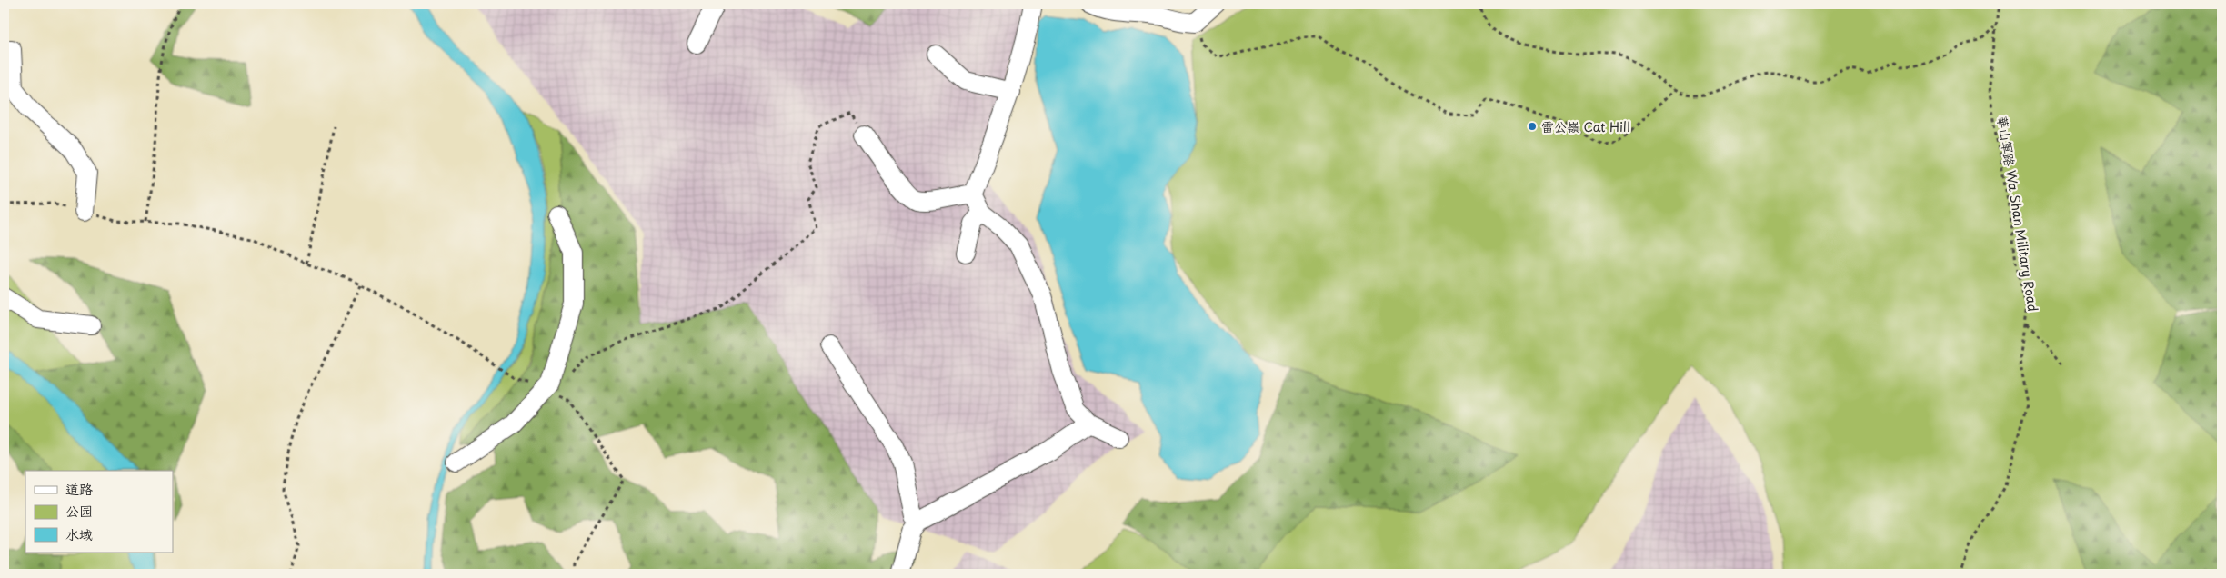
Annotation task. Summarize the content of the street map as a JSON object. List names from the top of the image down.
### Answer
{
  "streets": {
    "path": ["華山軍路 Wa Shan Military Road"]
  },
  "places": ["雷公嶺 Cat Hill"],
  "legend": ["道路", "公园", "水域"]
}
